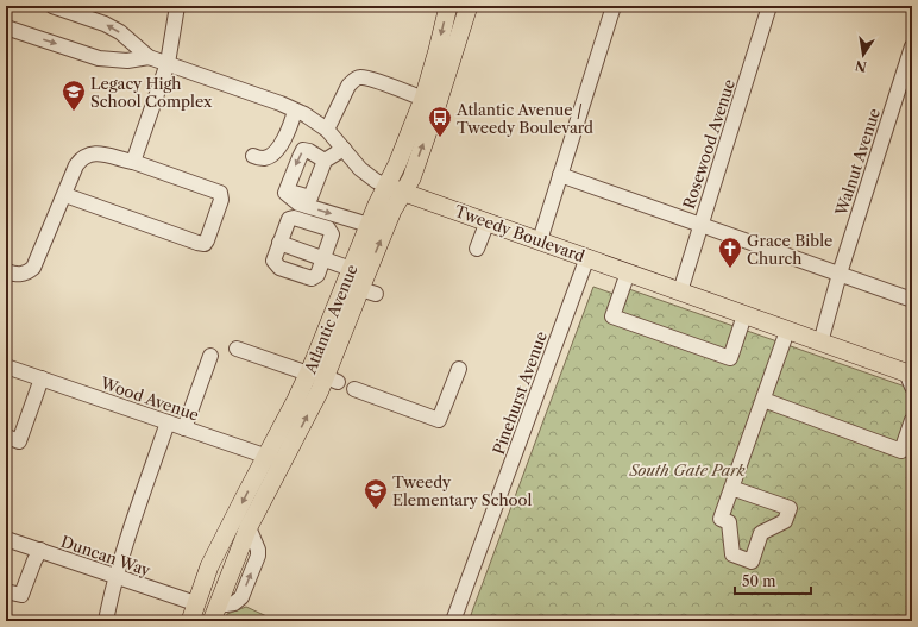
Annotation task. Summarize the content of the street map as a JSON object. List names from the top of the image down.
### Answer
{
  "streets": {
    "main road": ["Tweedy Boulevard", "Atlantic Avenue"],
    "street": [
      "Rosewood Avenue",
      "Walnut Avenue",
      "Pinehurst Avenue",
      "Wood Avenue",
      "Duncan Way"
    ]
  },
  "crossings": [
    ["Rosewood Avenue", "Tweedy Boulevard"],
    ["Walnut Avenue", "Tweedy Boulevard"],
    ["Tweedy Boulevard", "Atlantic Avenue"],
    ["Tweedy Boulevard", "Pinehurst Avenue"],
    ["Atlantic Avenue", "Wood Avenue"],
    ["Atlantic Avenue", "Duncan Way"]
  ],
  "parks": ["South Gate Park"],
  "places": {
    "school or university": ["Legacy High School Complex", "Tweedy Elementary School"],
    "bus stop": ["Atlantic Avenue / Tweedy Boulevard"],
    "church": ["Grace Bible Church"]
  },
  "scale_bar": "50 m",
  "north": "bottom"
}
